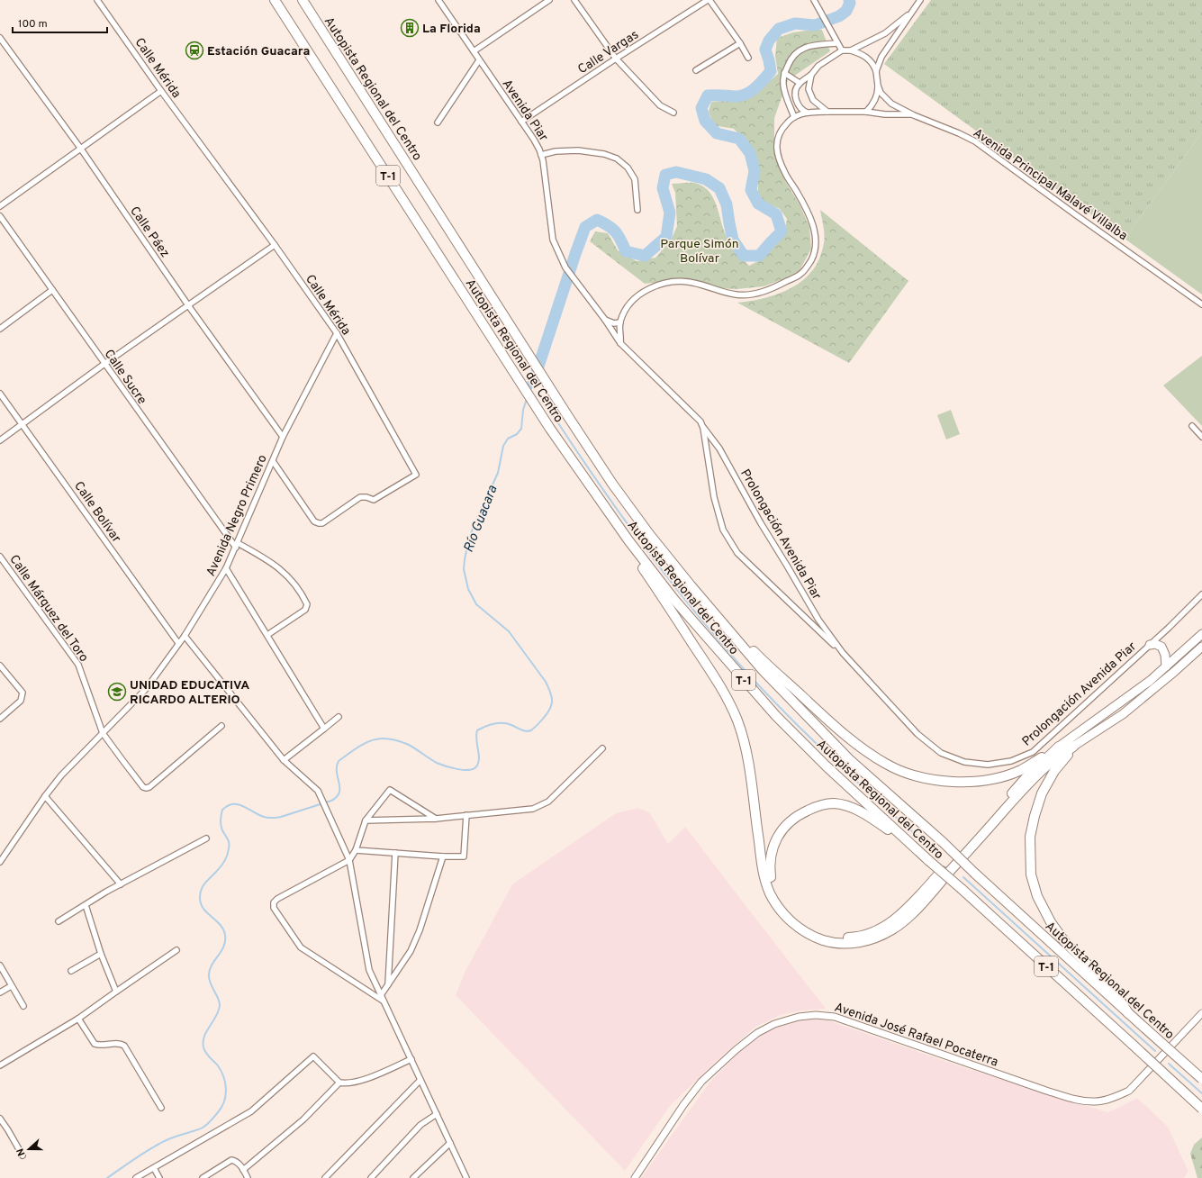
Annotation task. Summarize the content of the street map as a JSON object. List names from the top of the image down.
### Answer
{
  "streets": {
    "highway": ["Autopista Regional del Centro", "T-1"],
    "street": [
      "Calle Vargas",
      "Calle Mérida",
      "Avenida Piar",
      "Avenida Principal Malavé Villalba",
      "Calle Páez",
      "Calle Sucre",
      "Calle Bolívar",
      "Avenida Negro Primero",
      "Prolongación Avenida Piar",
      "Calle Márquez del Toro",
      "Avenida José Rafael Pocaterra"
    ]
  },
  "crossings": [
    ["Calle Vargas", "Avenida Piar"],
    ["Calle Mérida", "Avenida Negro Primero"],
    ["Avenida Piar", "Prolongación Avenida Piar"],
    ["Calle Páez", "Avenida Negro Primero"],
    ["Calle Sucre", "Avenida Negro Primero"],
    ["Calle Bolívar", "Avenida Negro Primero"],
    ["Avenida Negro Primero", "Calle Márquez del Toro"]
  ],
  "water": ["Río Guacara"],
  "parks": ["Parque Simón Bolívar"],
  "places": {
    "building": ["La Florida"],
    "station": ["Estación Guacara"],
    "school or university": ["UNIDAD EDUCATIVA RICARDO ALTERIO"]
  },
  "scale_bar": "100 m",
  "north": "left"
}
